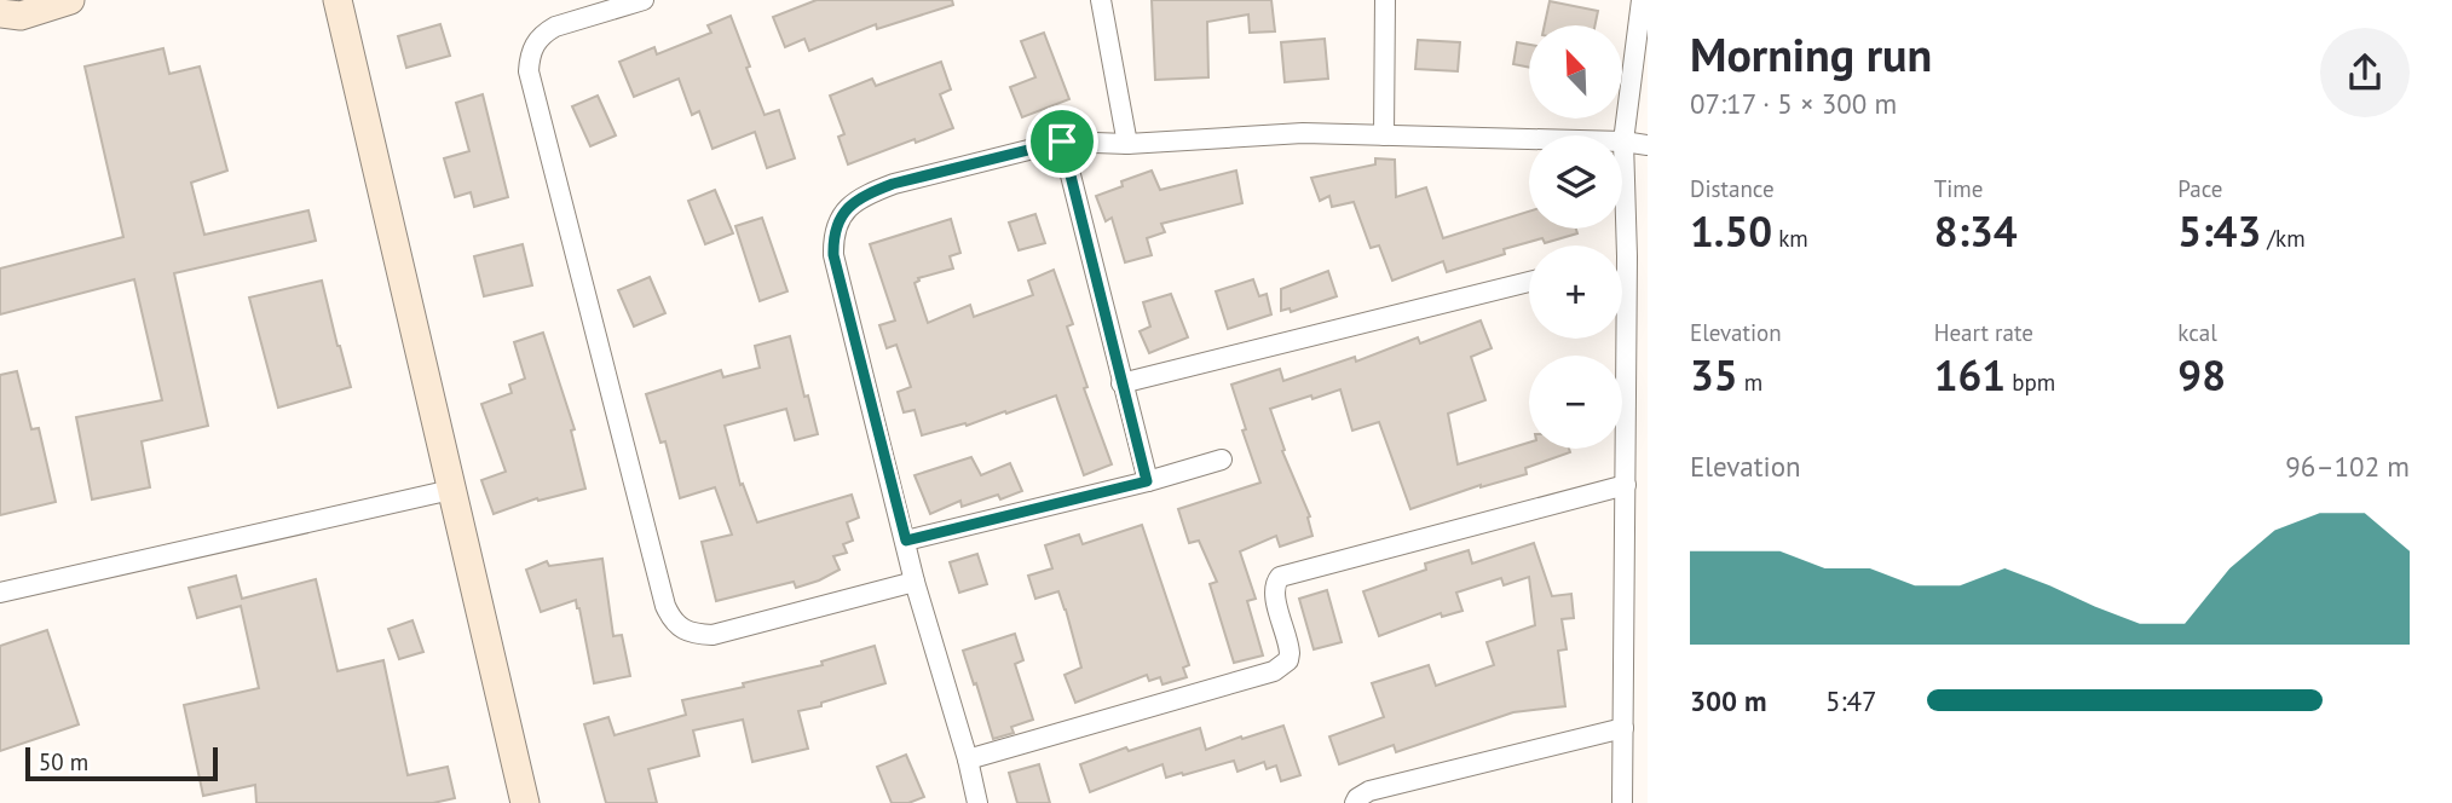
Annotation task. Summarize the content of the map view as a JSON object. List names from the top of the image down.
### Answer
{
  "scale_bar": "50 m",
  "north": "top left",
  "page": {
    "heading": ["Morning run", "07:17 · 5 × 300 m"],
    "map_buttons": ["+", "−"],
    "stats": [
      ["Distance", "1.50 km"],
      ["Time", "8:34"],
      ["Pace", "5:43 /km"],
      ["Elevation", "35 m"],
      ["Heart rate", "161 bpm"],
      ["kcal", "98"]
    ],
    "chart": ["Elevation", "96–102 m"],
    "list": [
      {
        "name": "300 m",
        "note": "5:47"
      }
    ],
    "scale": "50 m"
  }
}
